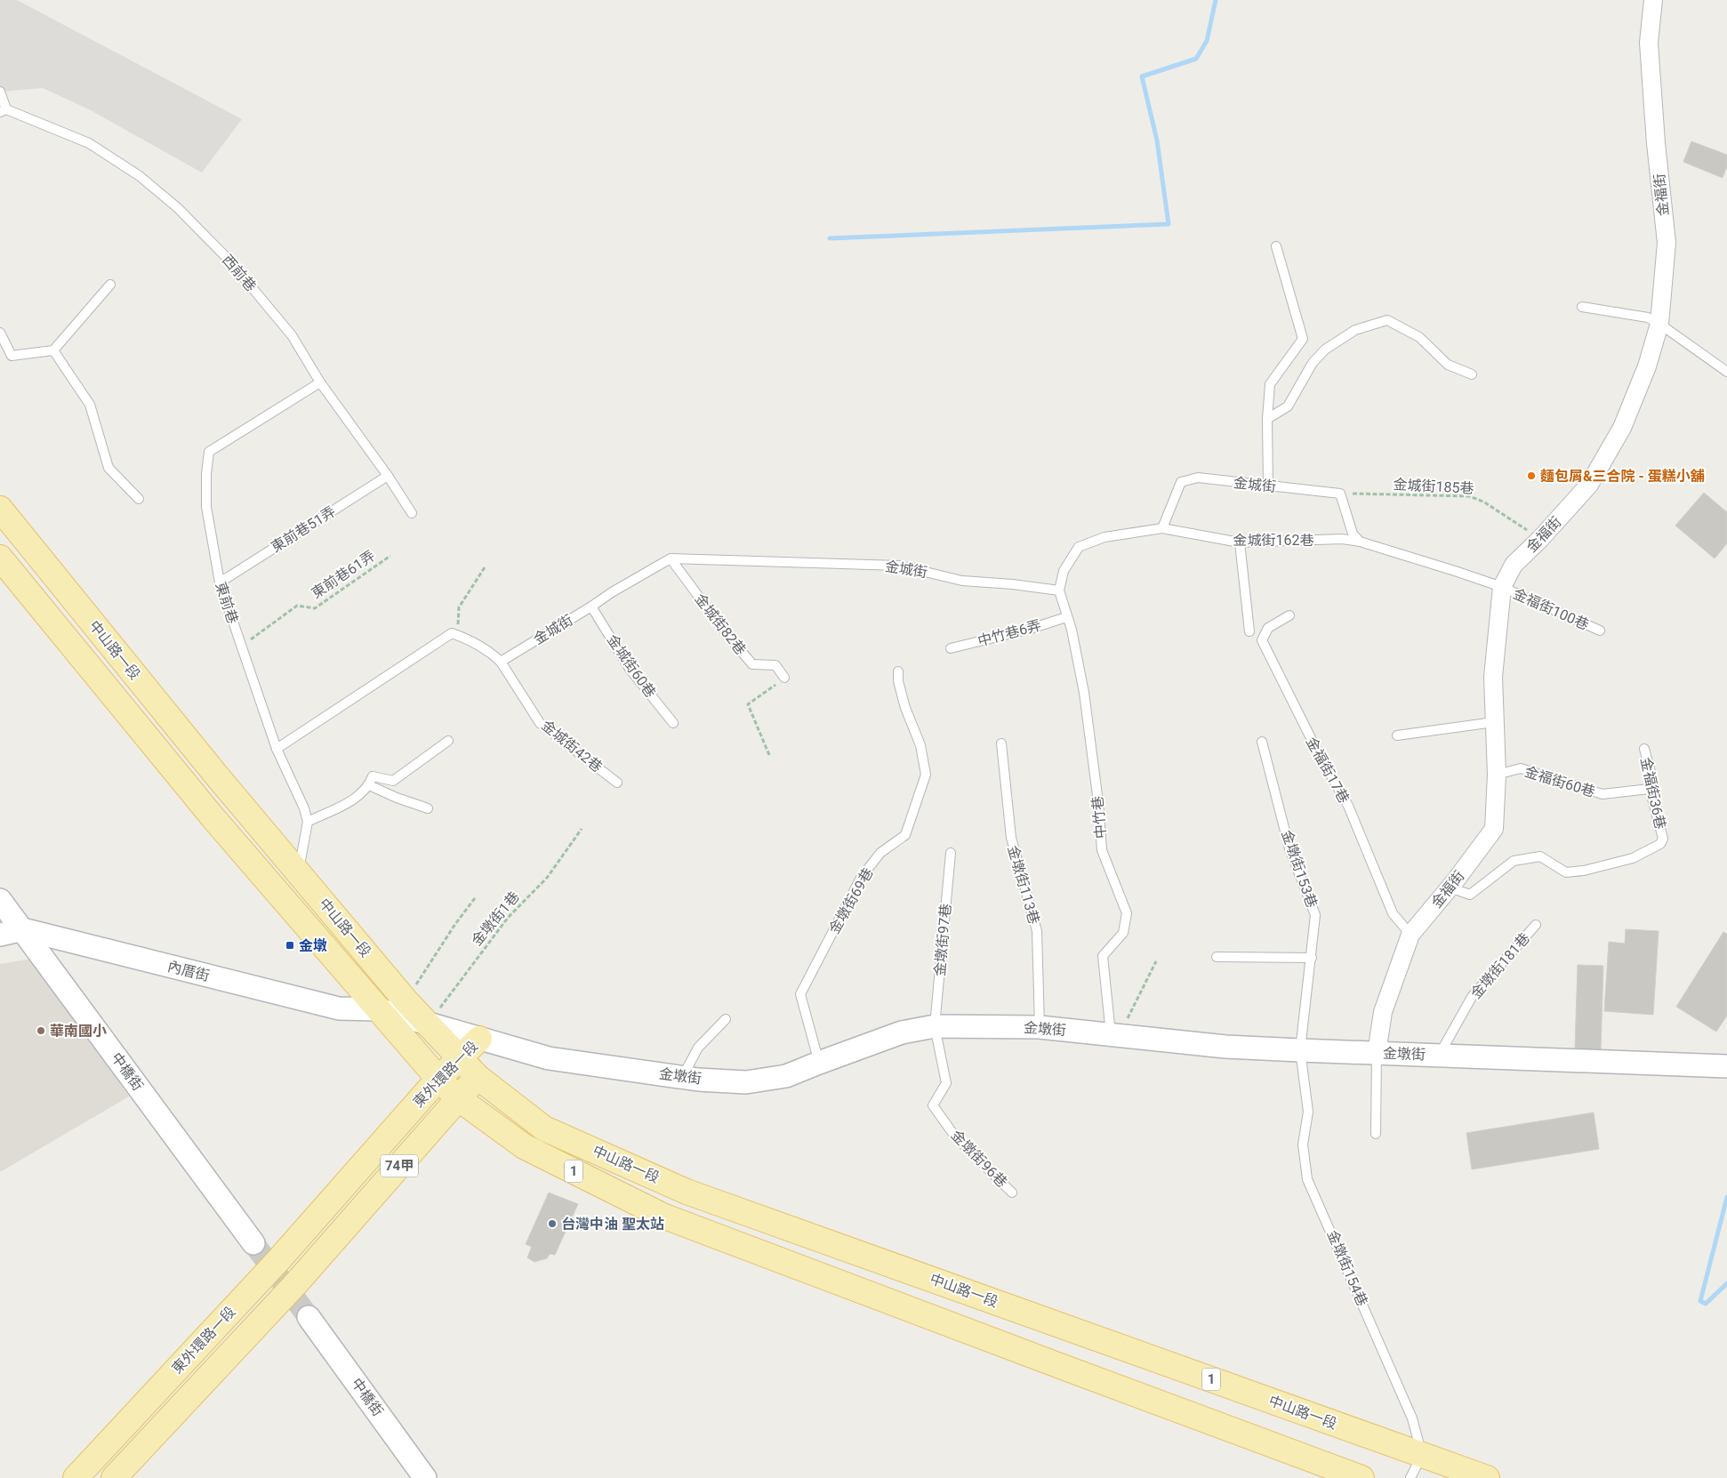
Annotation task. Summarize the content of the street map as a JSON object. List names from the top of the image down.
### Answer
{
  "streets": {
    "main road": [
      "中山路一段",
      "東外環路一段",
      "74甲",
      "1"
    ],
    "street": [
      "金福街",
      "內厝街",
      "金墩街",
      "中橋街"
    ],
    "lane": [
      "西前巷",
      "金城街",
      "東前巷51弄",
      "金城街162巷",
      "東前巷",
      "金福街100巷",
      "金城街82巷",
      "中竹巷6弄",
      "金城街60巷",
      "金城街42巷",
      "金福街17巷",
      "金福街60巷",
      "金福街36巷",
      "中竹巷",
      "金墩街153巷",
      "金墩街113巷",
      "金墩街69巷",
      "金墩街97巷",
      "金墩街181巷",
      "金墩街96巷",
      "金墩街154巷"
    ],
    "path": ["金城街185巷", "東前巷61弄", "金墩街1巷"]
  },
  "crossings": [
    ["金福街", "金城街185巷"],
    ["金福街", "金福街100巷"],
    ["金福街", "金福街17巷"],
    ["金福街", "金福街60巷"],
    ["金福街", "金福街36巷"],
    ["金福街", "金墩街"],
    ["西前巷", "東前巷51弄"],
    ["西前巷", "東前巷"],
    ["金城街", "金城街185巷"],
    ["金城街", "金城街162巷"],
    ["金城街", "金城街82巷"],
    ["金城街", "金城街60巷"],
    ["金城街", "金城街42巷"],
    ["金城街", "中竹巷"],
    ["東前巷51弄", "東前巷"],
    ["東前巷61弄", "東前巷"],
    ["東前巷", "中山路一段"],
    ["中竹巷6弄", "中竹巷"],
    ["中山路一段", "金墩街1巷"],
    ["中山路一段", "內厝街"],
    ["中山路一段", "金墩街"],
    ["中山路一段", "東外環路一段"],
    ["中山路一段", "金墩街154巷"],
    ["金福街60巷", "金福街36巷"],
    ["中竹巷", "金墩街"],
    ["金墩街153巷", "金墩街"],
    ["金墩街153巷", "金墩街154巷"],
    ["金墩街113巷", "金墩街"],
    ["金墩街69巷", "金墩街"],
    ["金墩街1巷", "金墩街"],
    ["金墩街97巷", "金墩街"],
    ["金墩街97巷", "金墩街96巷"],
    ["金墩街181巷", "金墩街"],
    ["內厝街", "金墩街"],
    ["內厝街", "中橋街"],
    ["金墩街", "東外環路一段"],
    ["金墩街", "金墩街96巷"],
    ["金墩街", "金墩街154巷"]
  ],
  "places": {
    "other": ["麵包屑&三合院 - 蛋糕小舖", "華南國小", "台灣中油 聖太站"],
    "transit": ["金墩"]
  }
}
